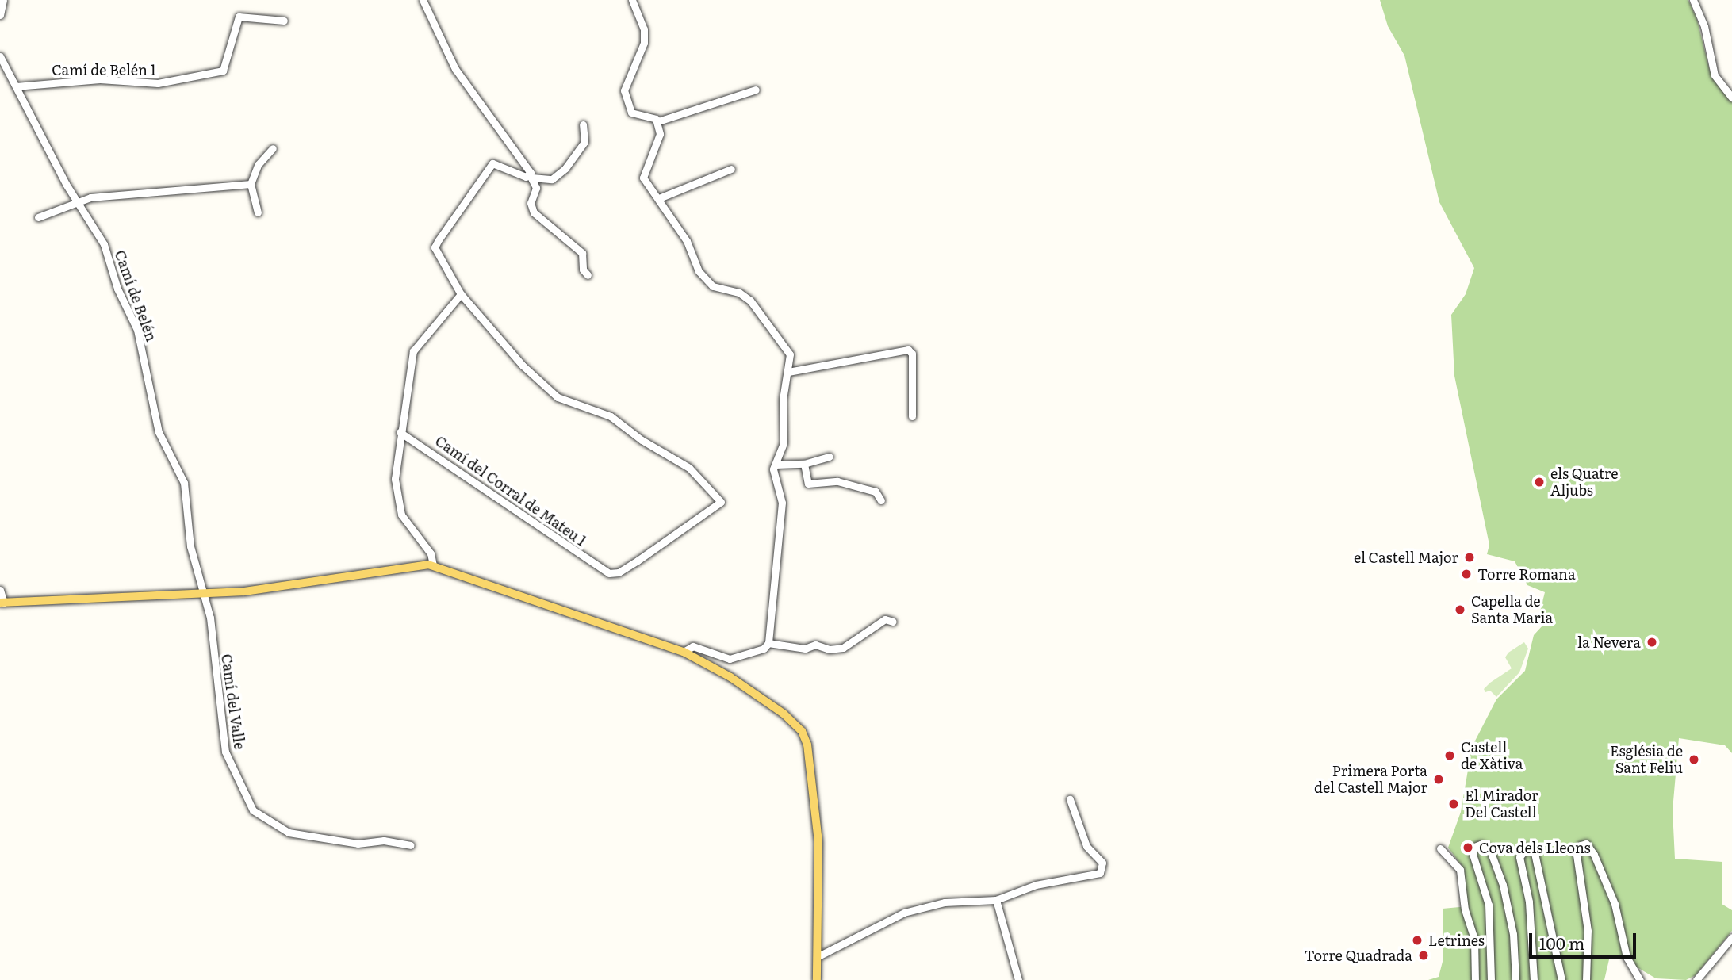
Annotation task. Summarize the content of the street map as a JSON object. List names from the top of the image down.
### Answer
{
  "streets": {
    "street": [
      "Camí de Belén 1",
      "Camí de Belén",
      "Camí del Corral de Mateu 1",
      "Camí del Valle"
    ]
  },
  "crossings": [
    ["Camí de Belén 1", "Camí de Belén"],
    ["Camí de Belén", "Camí del Valle"]
  ],
  "places": [
    "els Quatre Aljubs",
    "el Castell Major",
    "Torre Romana",
    "Capella de Santa Maria",
    "la Nevera",
    "Castell de Xàtiva",
    "Església de Sant Feliu",
    "Primera Porta del Castell Major",
    "El Mirador Del Castell",
    "Cova dels Lleons",
    "Letrines",
    "Torre Quadrada"
  ],
  "scale_bar": "100 m"
}
